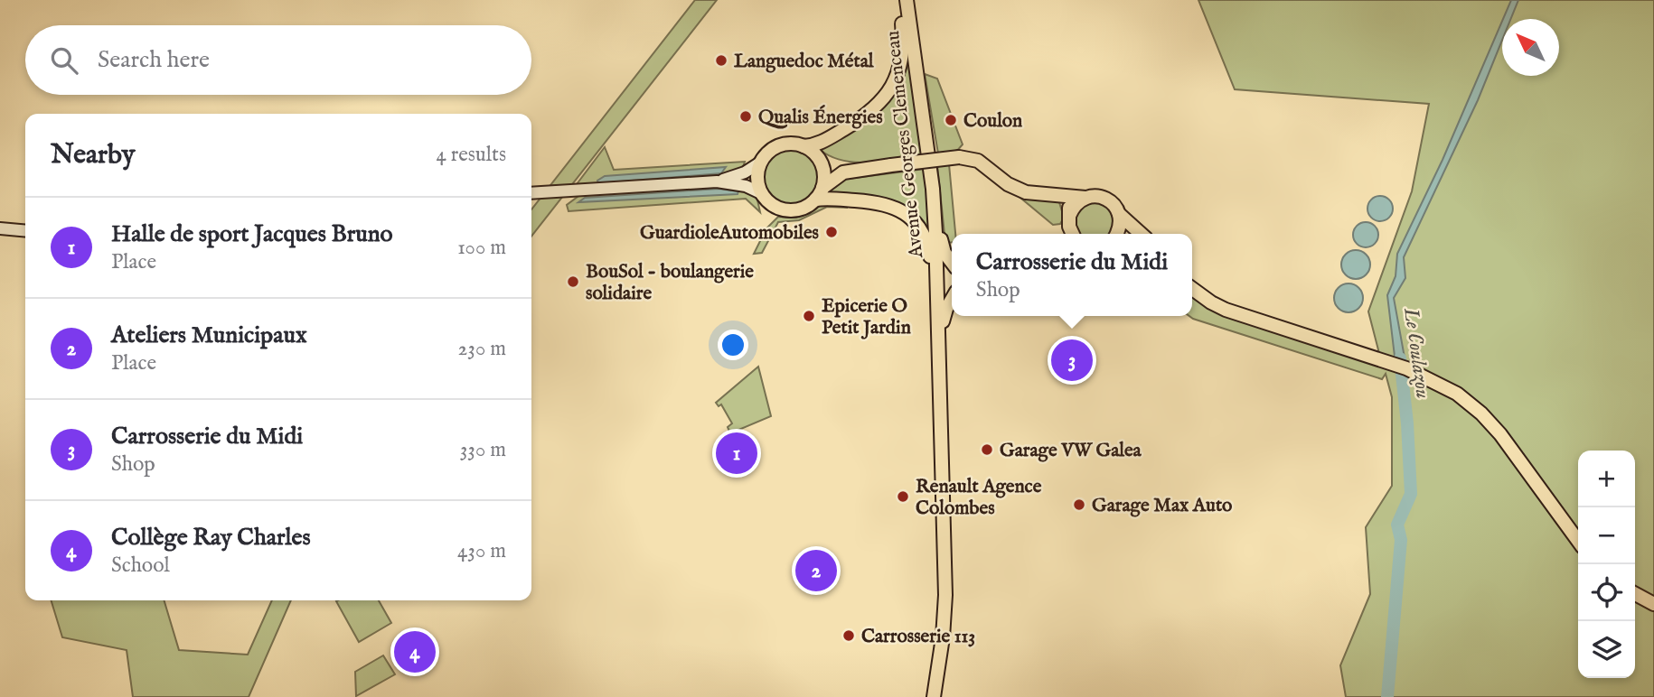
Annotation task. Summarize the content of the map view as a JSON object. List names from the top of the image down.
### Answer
{
  "streets": {
    "main road": ["Avenue Georges Clemenceau"]
  },
  "water": ["Le Coulazou"],
  "places": [
    "Languedoc Métal",
    "Qualis Énergies",
    "Coulon",
    "GuardioleAutomobiles",
    "BouSol - boulangerie solidaire",
    "Epicerie O Petit Jardin",
    "Garage VW Galea",
    "Renault Agence Colombes",
    "Garage Max Auto",
    "Carrosserie 113"
  ],
  "north": "top left",
  "page": {
    "search": "Search here",
    "heading": ["Nearby", "4 results"],
    "list": [
      {
        "mark": "1",
        "name": "Halle de sport Jacques Bruno",
        "note": "Place",
        "value": "100 m"
      },
      {
        "mark": "2",
        "name": "Ateliers Municipaux",
        "note": "Place",
        "value": "230 m"
      },
      {
        "mark": "3",
        "name": "Carrosserie du Midi",
        "note": "Shop",
        "value": "330 m"
      },
      {
        "mark": "4",
        "name": "Collège Ray Charles",
        "note": "School",
        "value": "430 m"
      }
    ],
    "popup": ["Carrosserie du Midi", "Shop"],
    "pins": [
      "3",
      "1",
      "2",
      "4"
    ],
    "map_buttons": ["+", "−"]
  }
}
